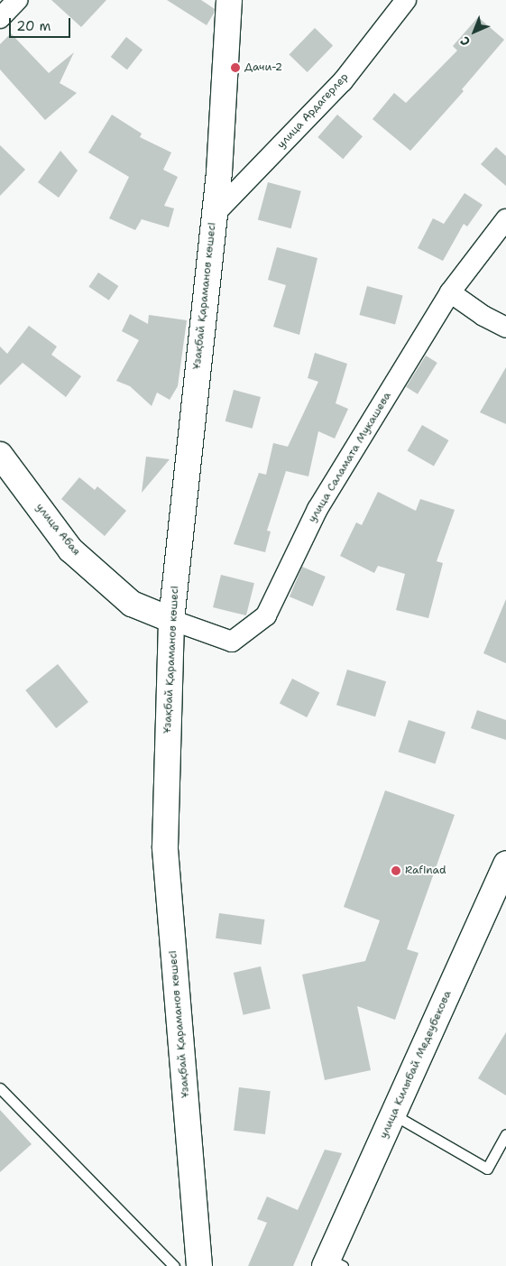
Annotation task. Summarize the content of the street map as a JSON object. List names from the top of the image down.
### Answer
{
  "streets": {
    "street": [
      "улица Ардагерлер",
      "Ұзақбай Қараманов көшесі",
      "улица Саламата Мукашева",
      "улица Абая",
      "улица Килыбай Медеубекова"
    ]
  },
  "crossings": [
    ["улица Ардагерлер", "Ұзақбай Қараманов көшесі"],
    ["Ұзақбай Қараманов көшесі", "улица Саламата Мукашева"],
    ["Ұзақбай Қараманов көшесі", "улица Абая"],
    ["улица Саламата Мукашева", "улица Абая"]
  ],
  "places": ["Дачи-2", "Rafinad"],
  "scale_bar": "20 m",
  "north": "bottom left"
}
